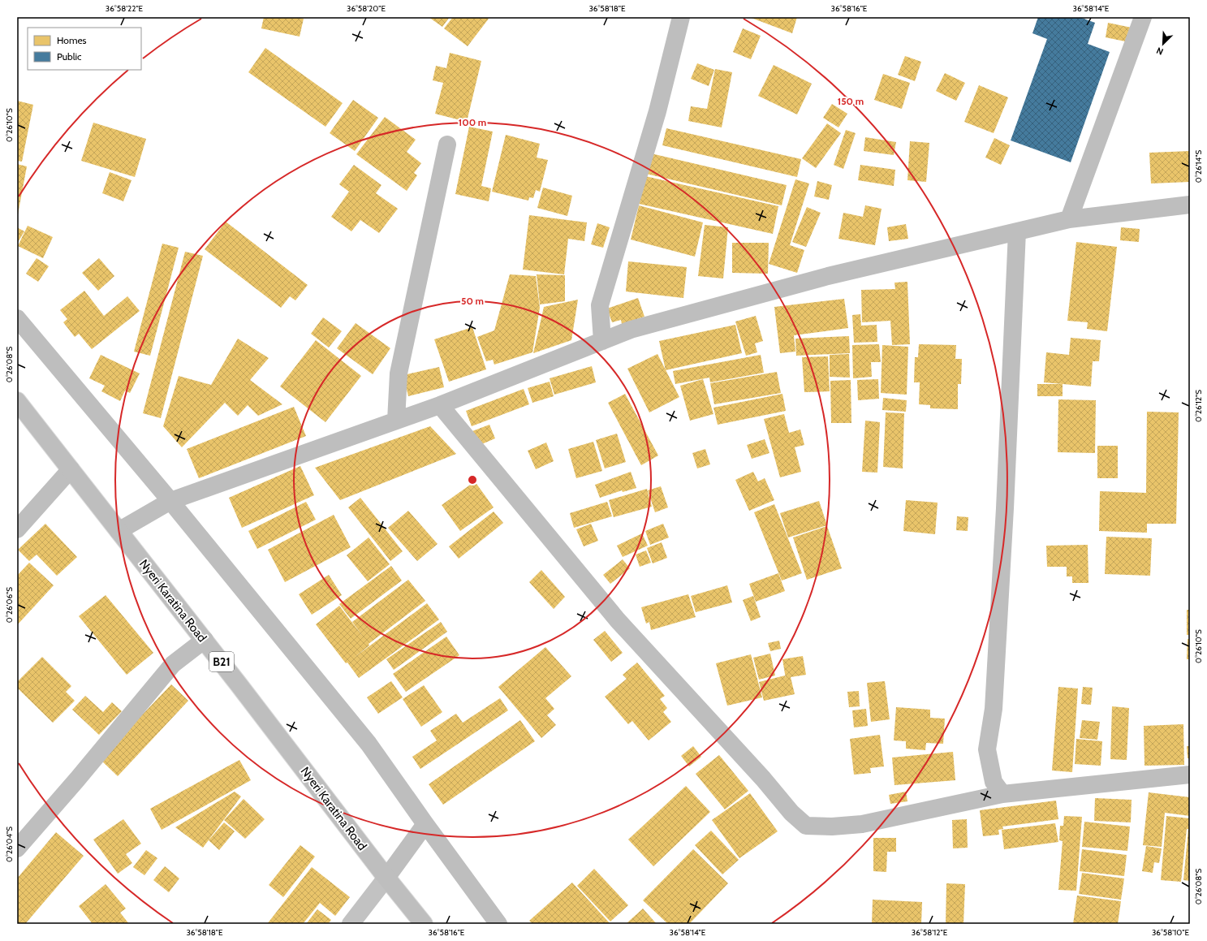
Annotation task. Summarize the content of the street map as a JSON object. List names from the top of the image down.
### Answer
{
  "streets": {
    "main road": ["Nyeri Karatina Road", "B21"]
  },
  "legend": ["Homes", "Public"],
  "north": "bottom left",
  "coordinates": [
    "36°58'22\"E",
    "36°58'20\"E",
    "36°58'18\"E",
    "36°58'16\"E",
    "36°58'14\"E",
    "0°26'10\"S",
    "0°26'14\"S",
    "0°26'08\"S",
    "0°26'12\"S",
    "0°26'06\"S",
    "0°26'04\"S",
    "36°58'12\"E",
    "36°58'10\"E"
  ],
  "rings": ["150 m", "100 m", "50 m"]
}
